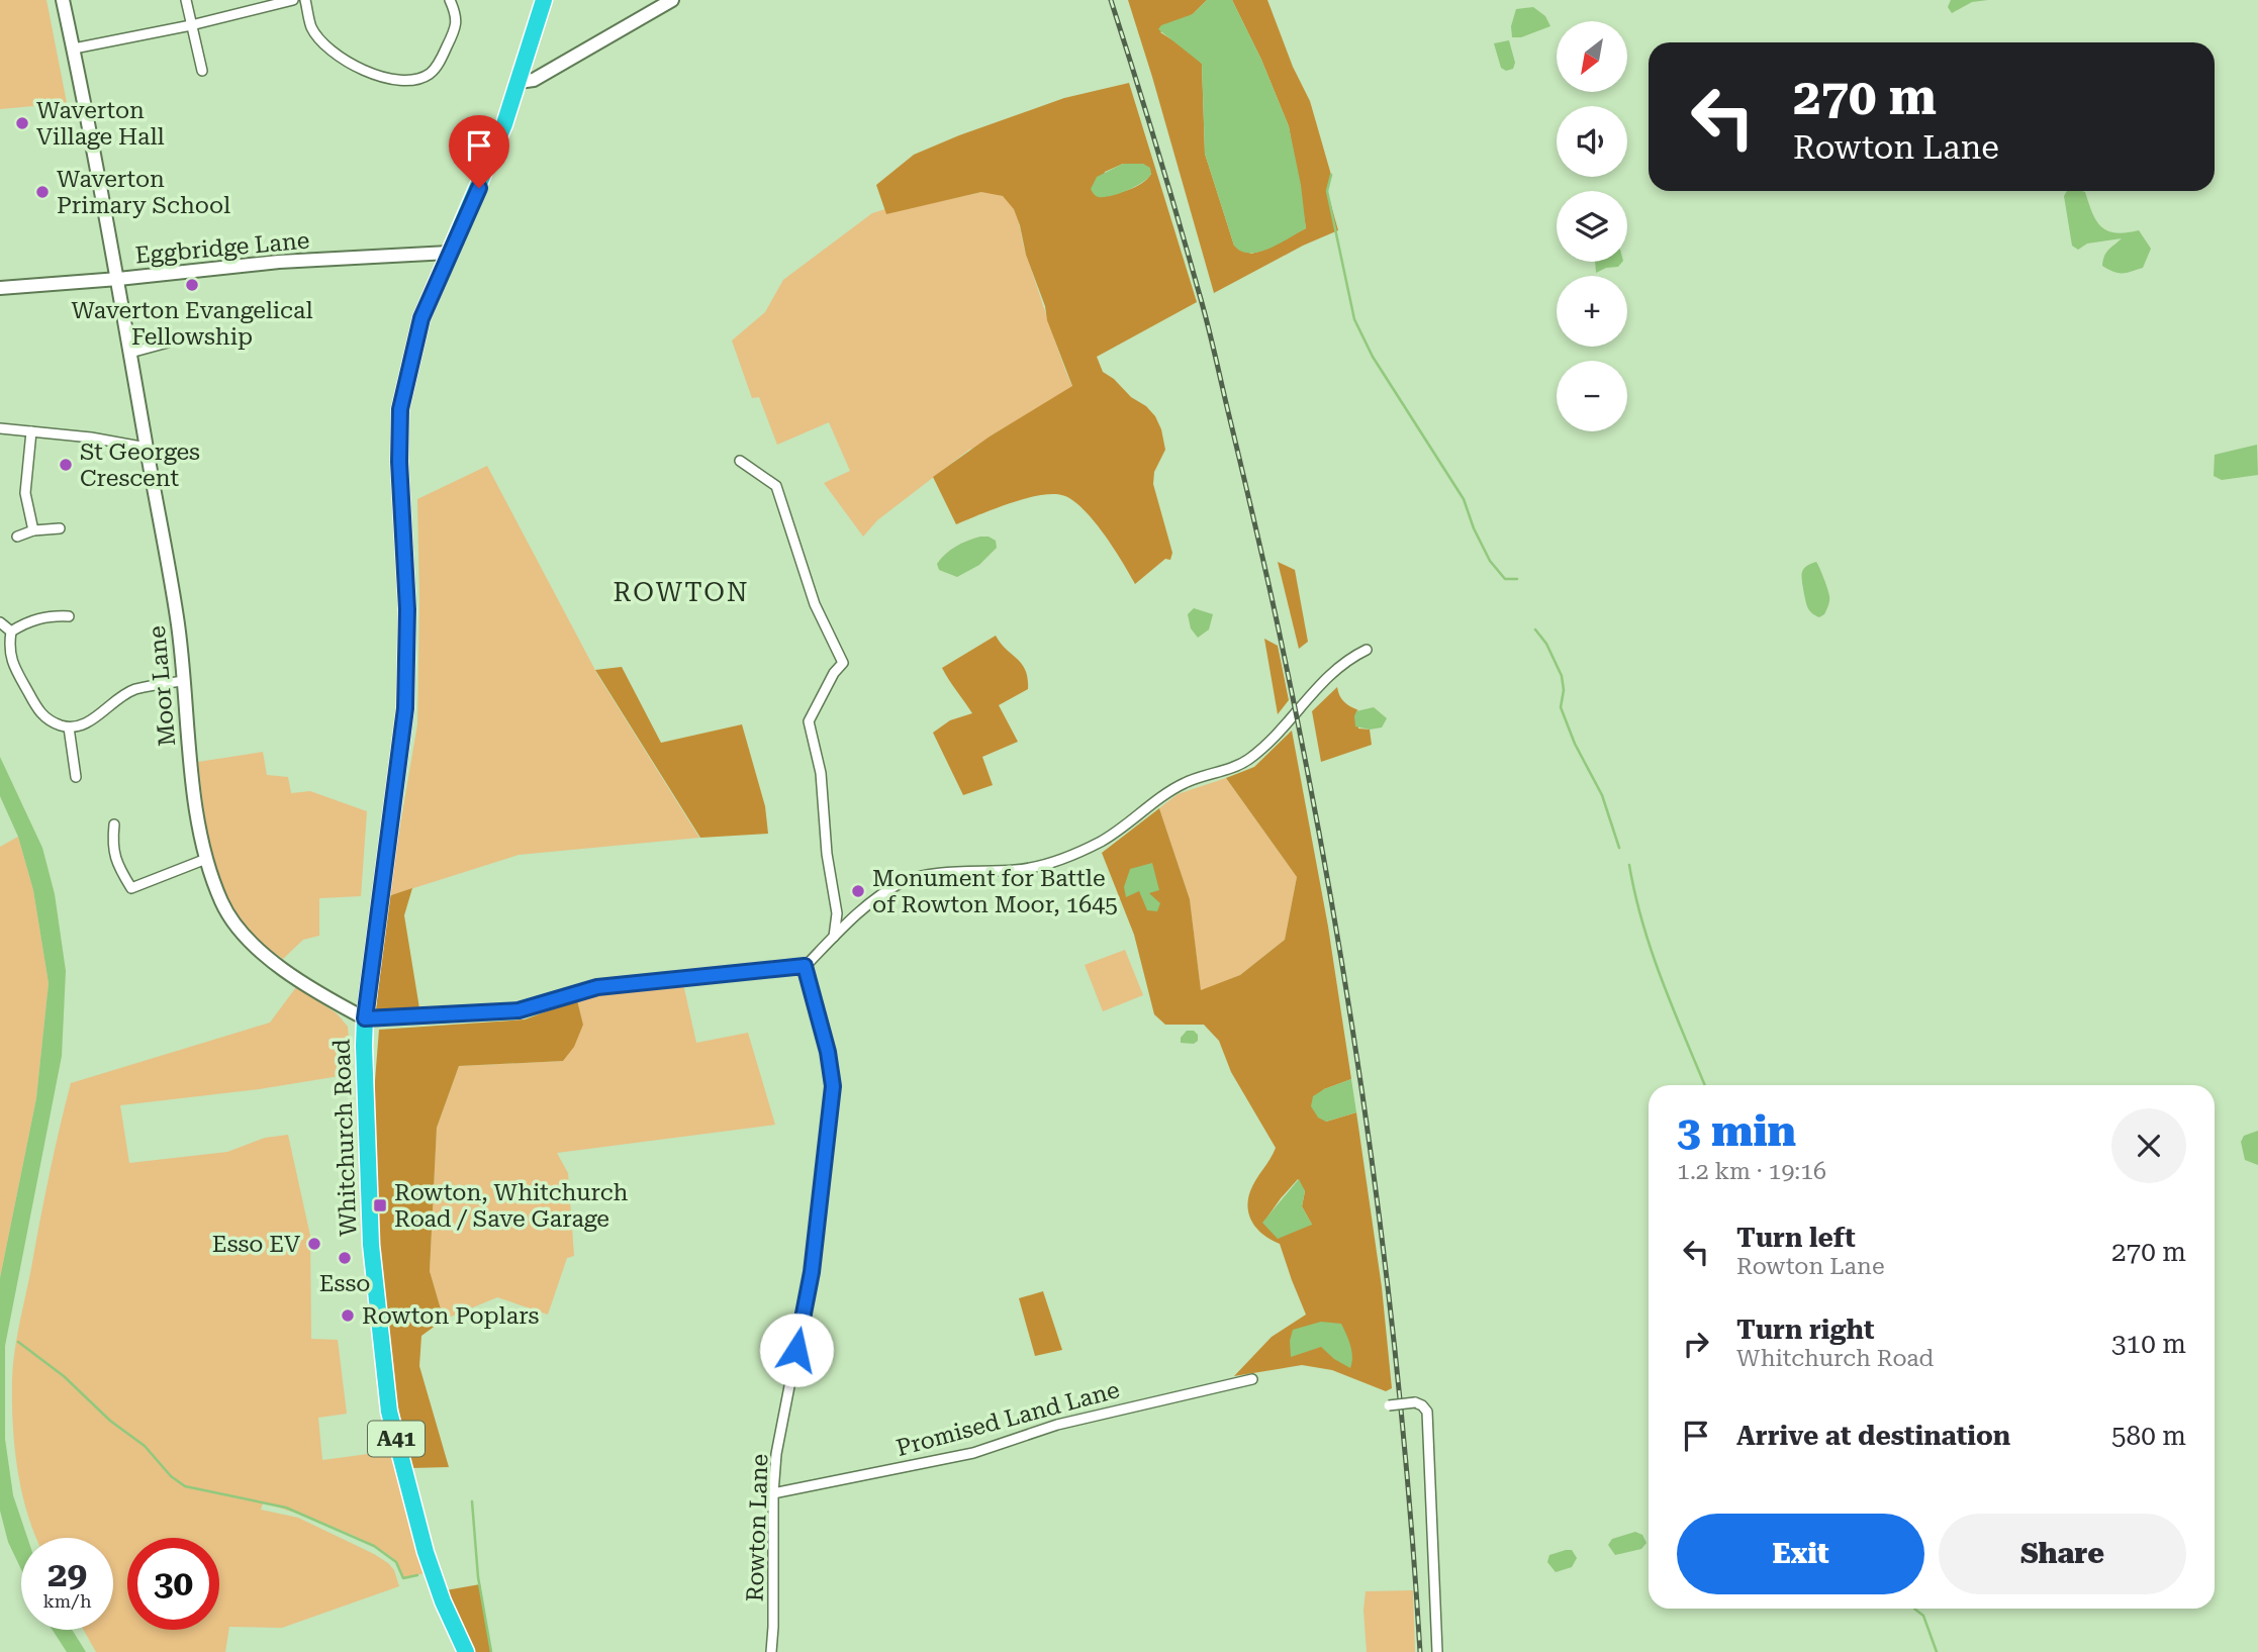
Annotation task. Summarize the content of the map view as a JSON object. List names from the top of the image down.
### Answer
{
  "streets": {
    "highway": ["Whitchurch Road", "A41"],
    "street": [
      "Eggbridge Lane",
      "Moor Lane",
      "Promised Land Lane",
      "Rowton Lane"
    ]
  },
  "crossings": [
    ["Eggbridge Lane", "Moor Lane"],
    ["Eggbridge Lane", "Whitchurch Road"],
    ["Moor Lane", "Whitchurch Road"],
    ["Promised Land Lane", "Rowton Lane"]
  ],
  "districts": ["ROWTON"],
  "places": {
    "other": [
      "Waverton Village Hall",
      "Waverton Primary School",
      "Waverton Evangelical Fellowship",
      "St Georges Crescent",
      "Monument for Battle of Rowton Moor, 1645",
      "Esso EV",
      "Esso",
      "Rowton Poplars"
    ],
    "transit": ["Rowton, Whitchurch Road / Save Garage"]
  },
  "north": "bottom left",
  "page": {
    "map_buttons": ["+", "−"],
    "turn": ["270 m", "Rowton Lane"],
    "heading": ["3 min", "1.2 km · 19:16"],
    "list": [
      {
        "name": "Turn left",
        "note": "Rowton Lane",
        "value": "270 m"
      },
      {
        "name": "Turn right",
        "note": "Whitchurch Road",
        "value": "310 m"
      },
      {
        "name": "Arrive at destination",
        "value": "580 m"
      }
    ],
    "buttons": ["Exit", "Share"],
    "speed": "29 km/h",
    "limit": "30"
  }
}
